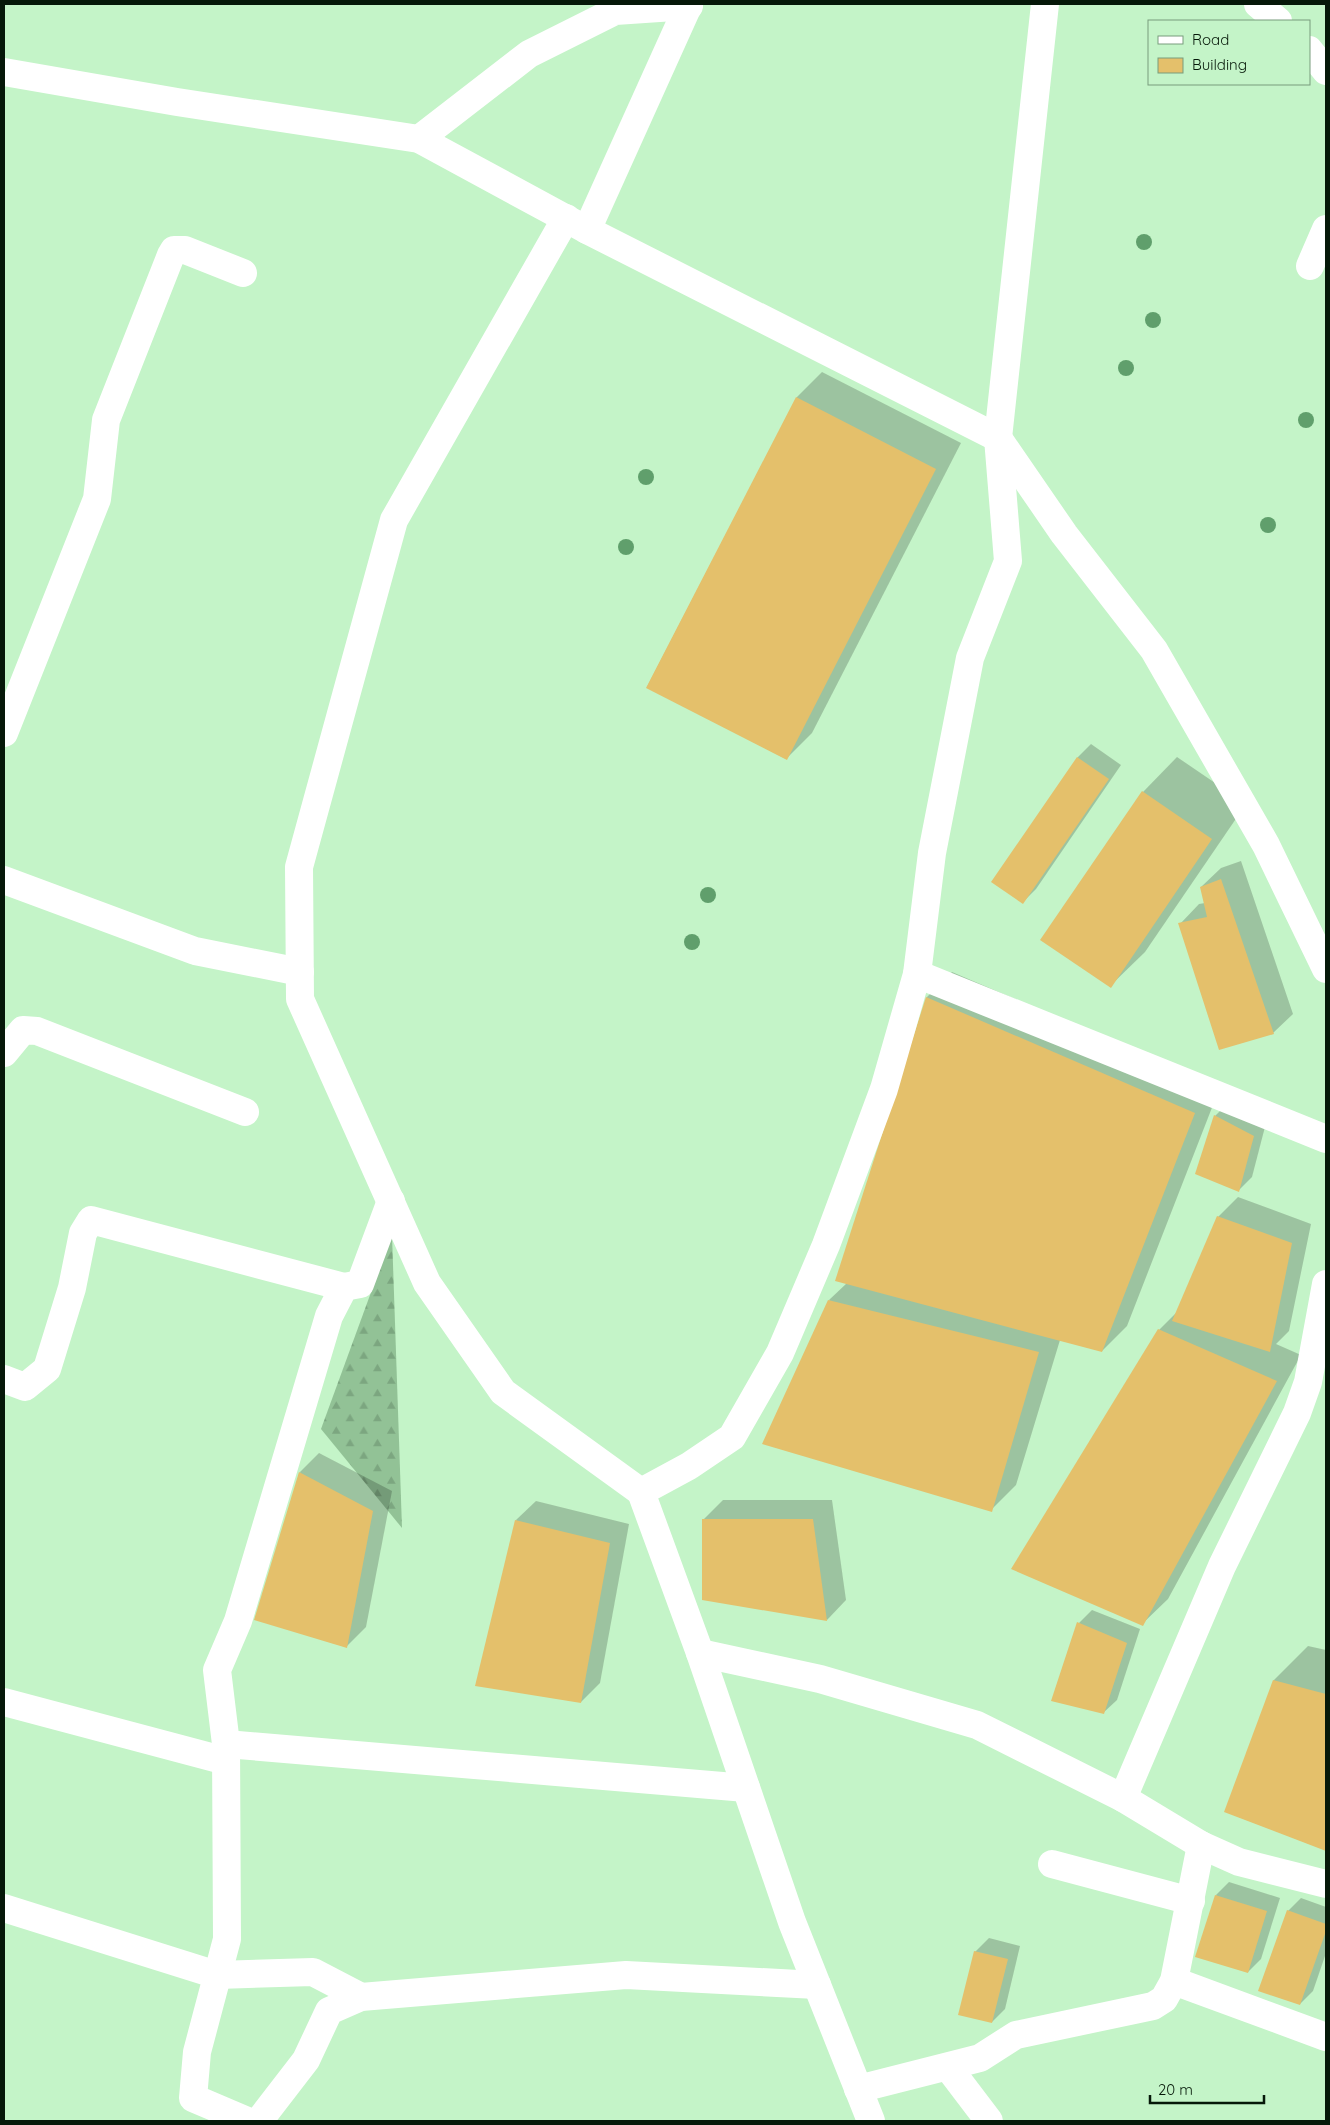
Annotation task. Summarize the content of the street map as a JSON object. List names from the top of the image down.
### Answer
{
  "legend": ["Road", "Building"],
  "scale_bar": "20 m"
}
